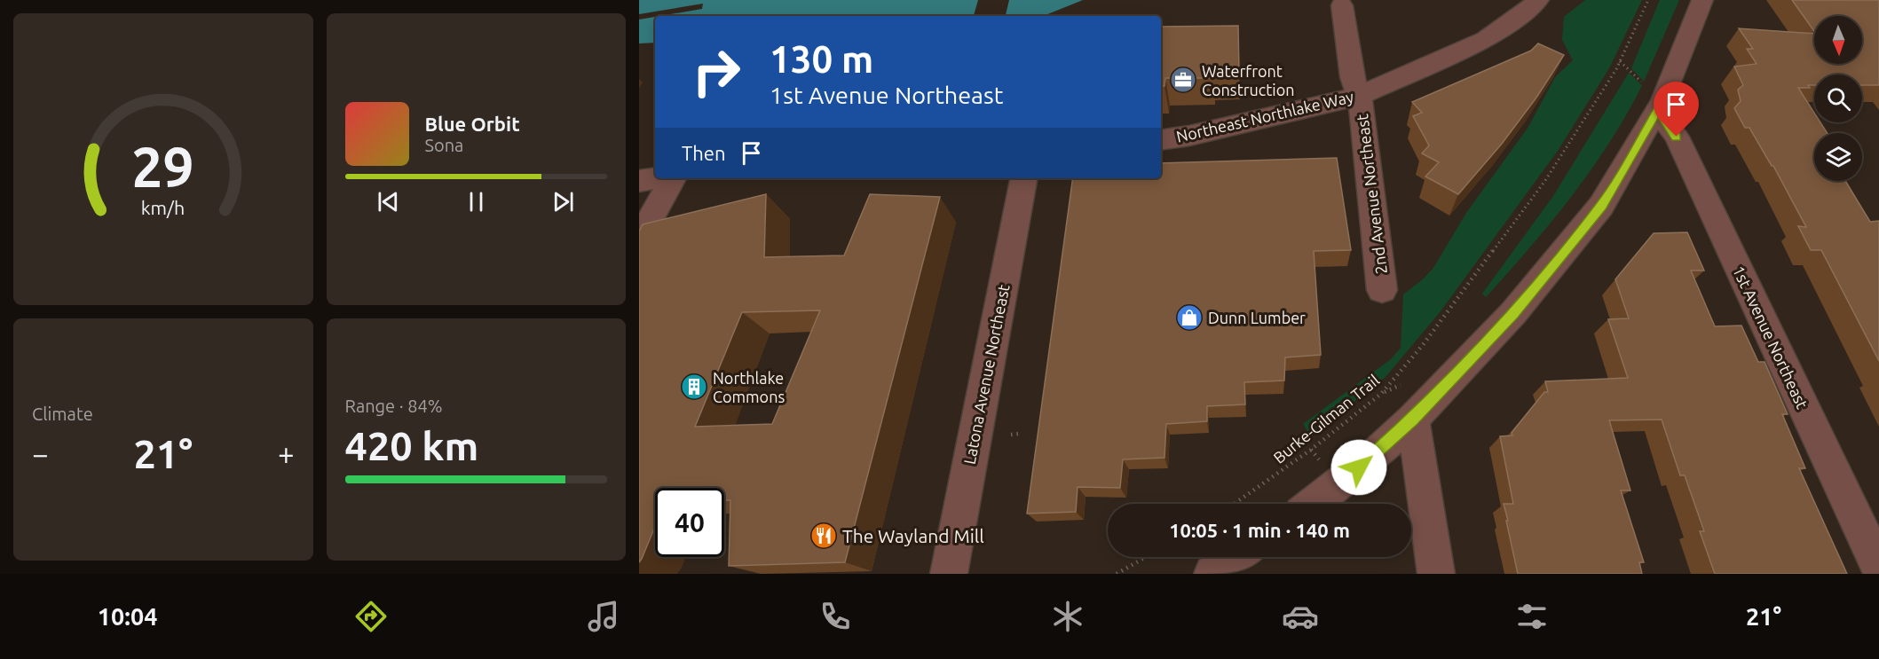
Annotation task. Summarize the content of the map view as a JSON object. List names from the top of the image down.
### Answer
{
  "streets": {
    "street": [
      "Northeast Northlake Way",
      "2nd Avenue Northeast",
      "1st Avenue Northeast",
      "Latona Avenue Northeast"
    ],
    "path": ["Burke-Gilman Trail"]
  },
  "crossings": [
    ["Northeast Northlake Way", "2nd Avenue Northeast"]
  ],
  "places": {
    "office": ["Waterfront Construction"],
    "shop": ["Dunn Lumber"],
    "building": ["Northlake Commons"],
    "restaurant": ["The Wayland Mill"]
  },
  "north": "bottom",
  "page": {
    "turn": ["130 m", "1st Avenue Northeast"],
    "song": ["Blue Orbit", "Sona"],
    "then": "Then",
    "tile": [
      "Climate",
      ["Range · 84%", "420 km"]
    ],
    "heat": ["−", "21°", "+"],
    "limit": "40",
    "trip": "10:05 · 1 min · 140 m",
    "tabs": ["10:04", "21°"],
    "gauge": ["29", "km/h"]
  }
}
